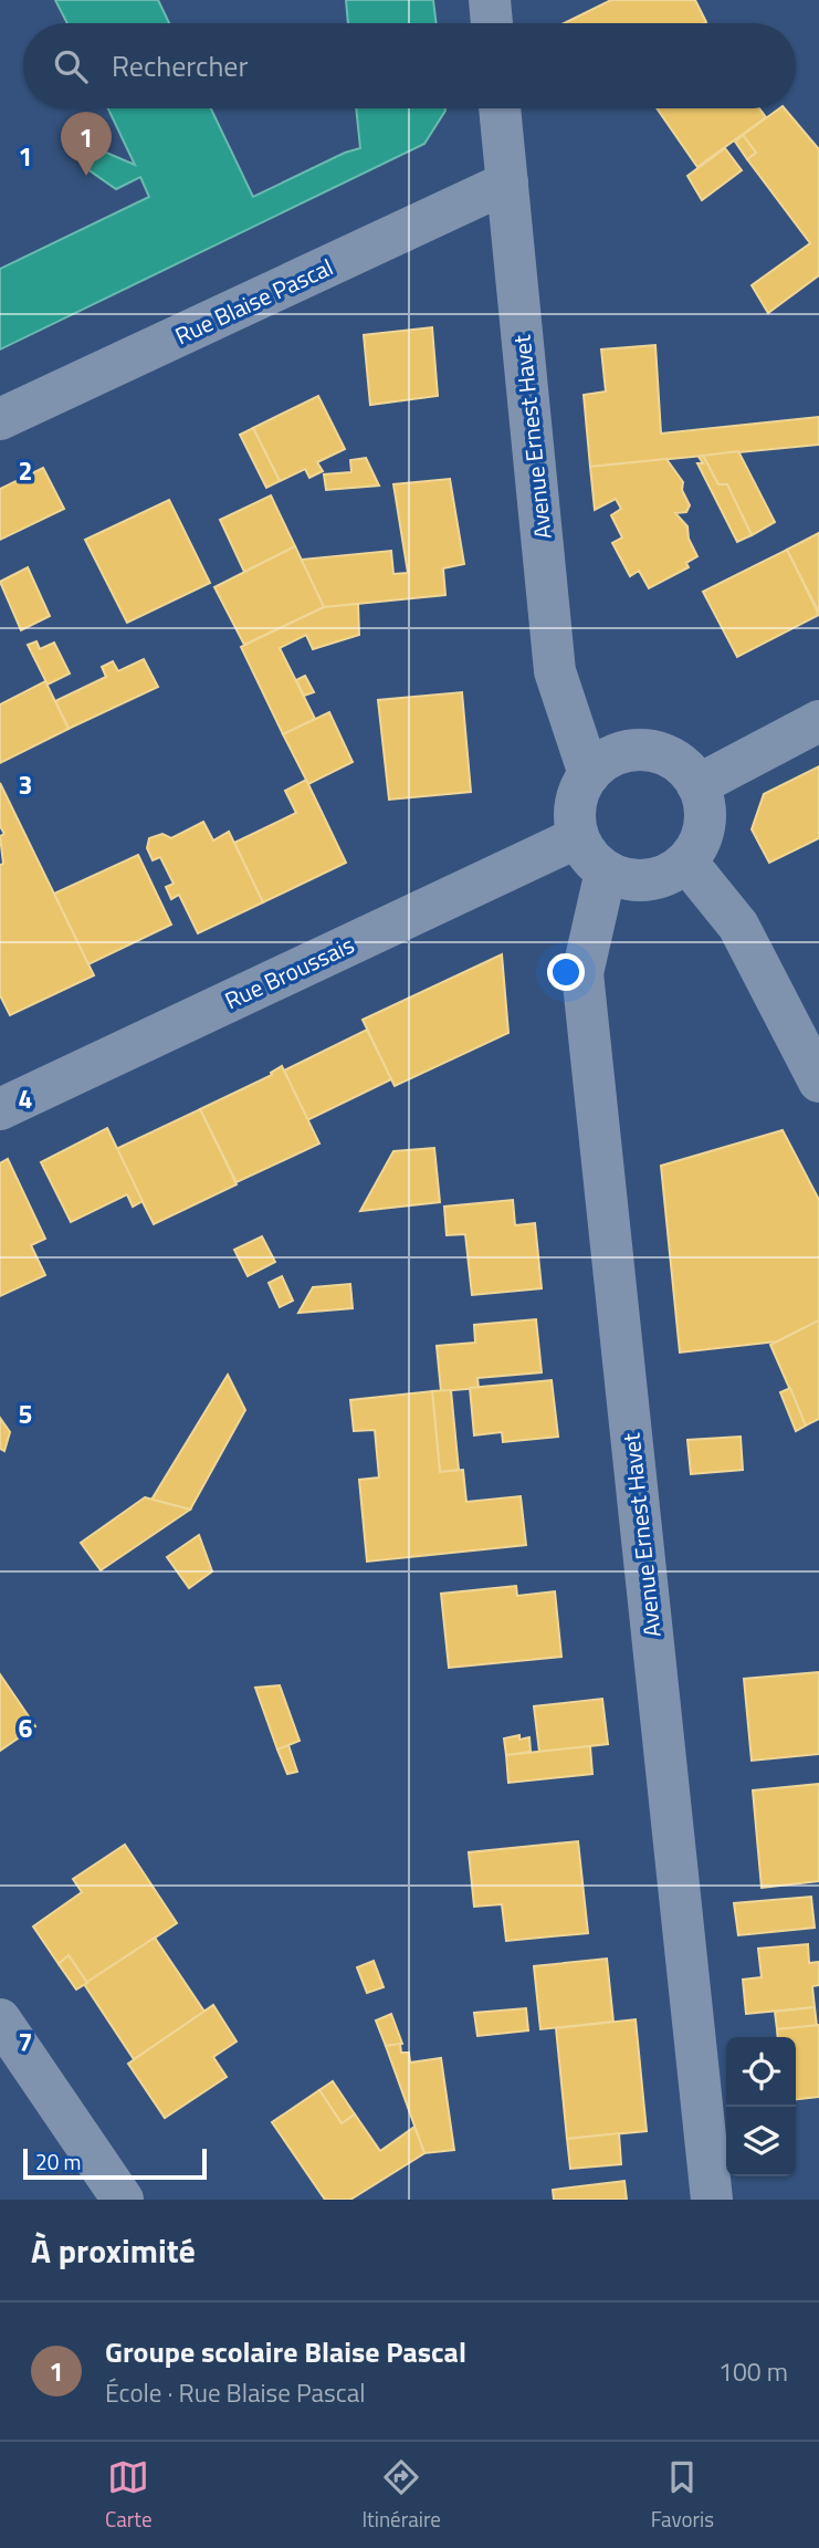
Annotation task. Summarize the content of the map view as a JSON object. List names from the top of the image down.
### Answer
{
  "streets": {
    "street": ["Rue Blaise Pascal", "Avenue Ernest Havet", "Rue Broussais"]
  },
  "crossings": [
    ["Rue Blaise Pascal", "Avenue Ernest Havet"],
    ["Avenue Ernest Havet", "Rue Broussais"]
  ],
  "scale_bar": "20 m",
  "page": {
    "search": "Rechercher",
    "pins": "1",
    "scale": "20 m",
    "heading": "À proximité",
    "list": [
      {
        "mark": "1",
        "name": "Groupe scolaire Blaise Pascal",
        "note": "École · Rue Blaise Pascal",
        "value": "100 m"
      }
    ],
    "nav": ["Carte", "Itinéraire", "Favoris"]
  },
  "grid": {
    "rows": [
      "1",
      "2",
      "3",
      "4",
      "5",
      "6",
      "7"
    ]
  }
}
